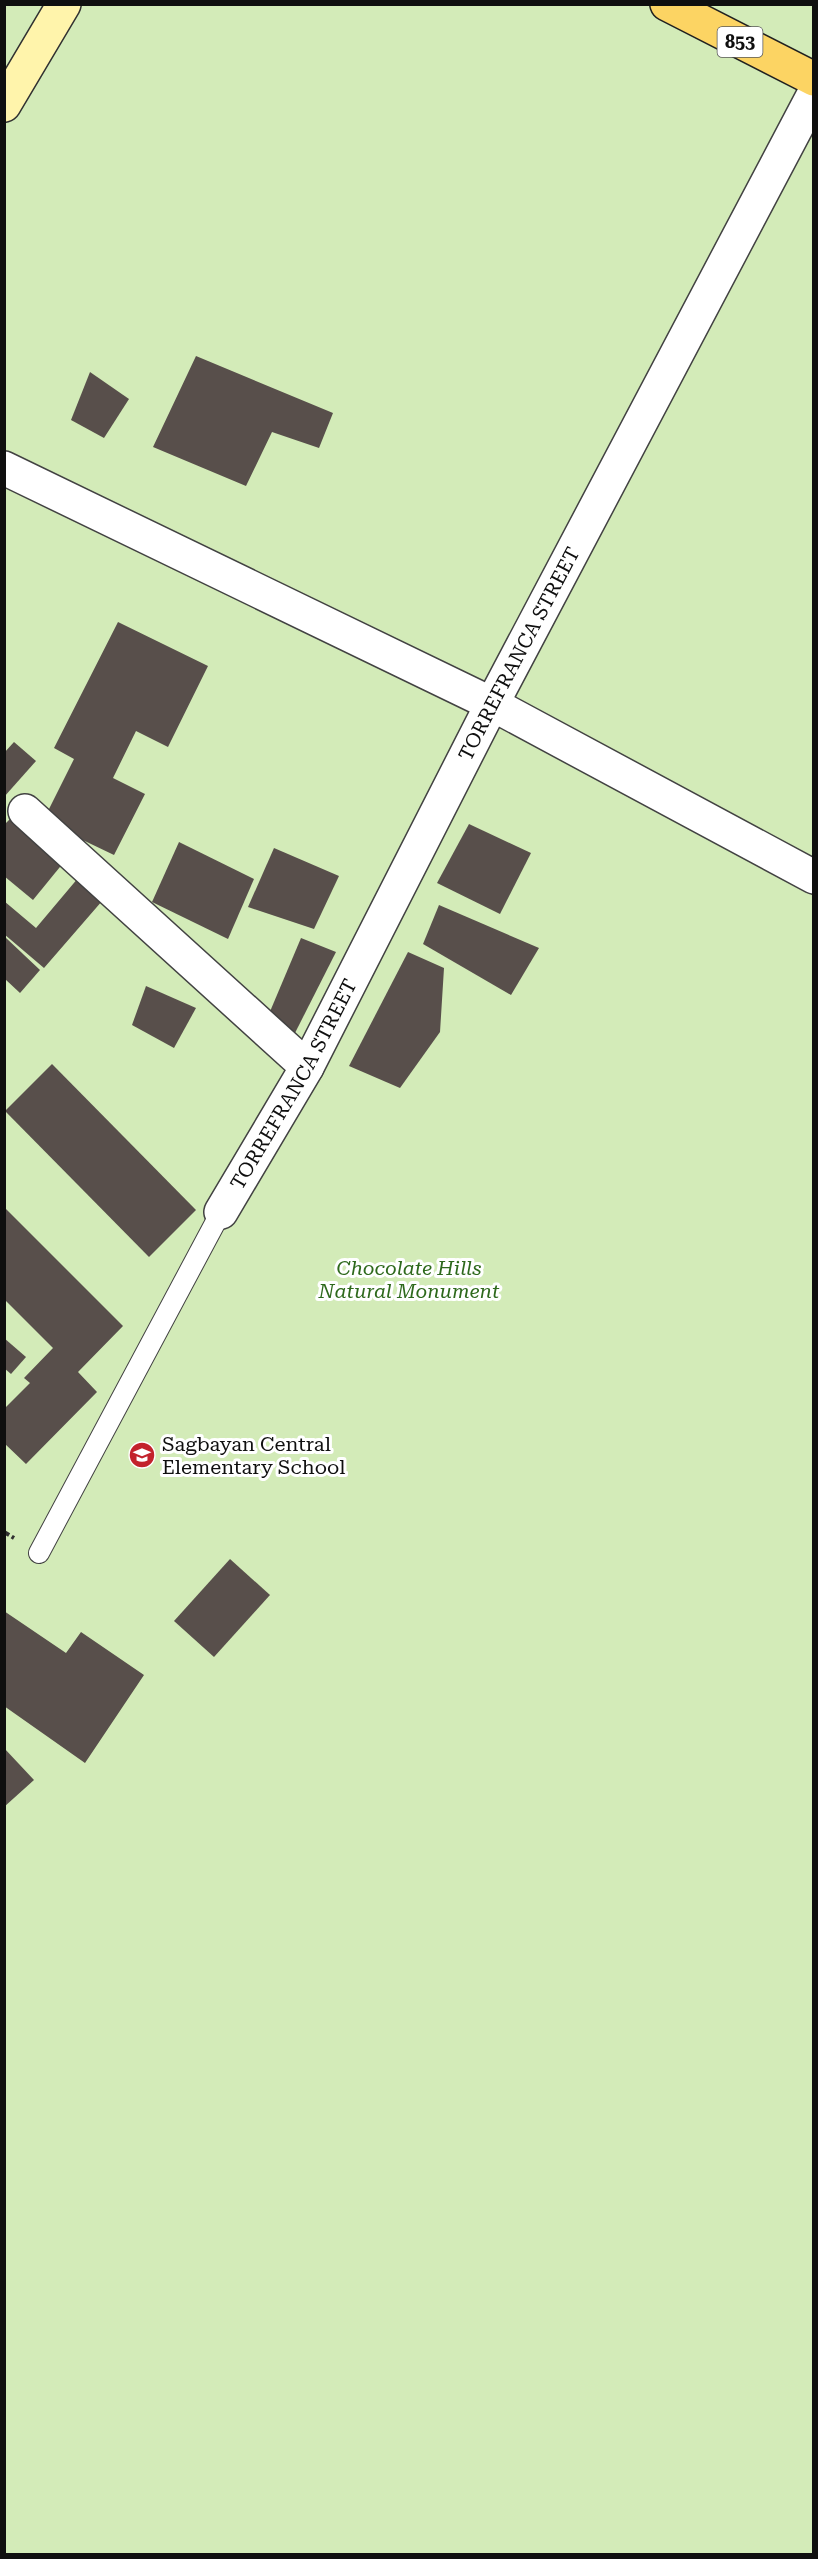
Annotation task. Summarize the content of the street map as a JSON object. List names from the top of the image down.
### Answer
{
  "streets": {
    "main road": ["853"],
    "street": ["TORREFRANCA STREET"]
  },
  "parks": ["Chocolate Hills Natural Monument"],
  "places": {
    "school or university": ["Sagbayan Central Elementary School"]
  }
}
